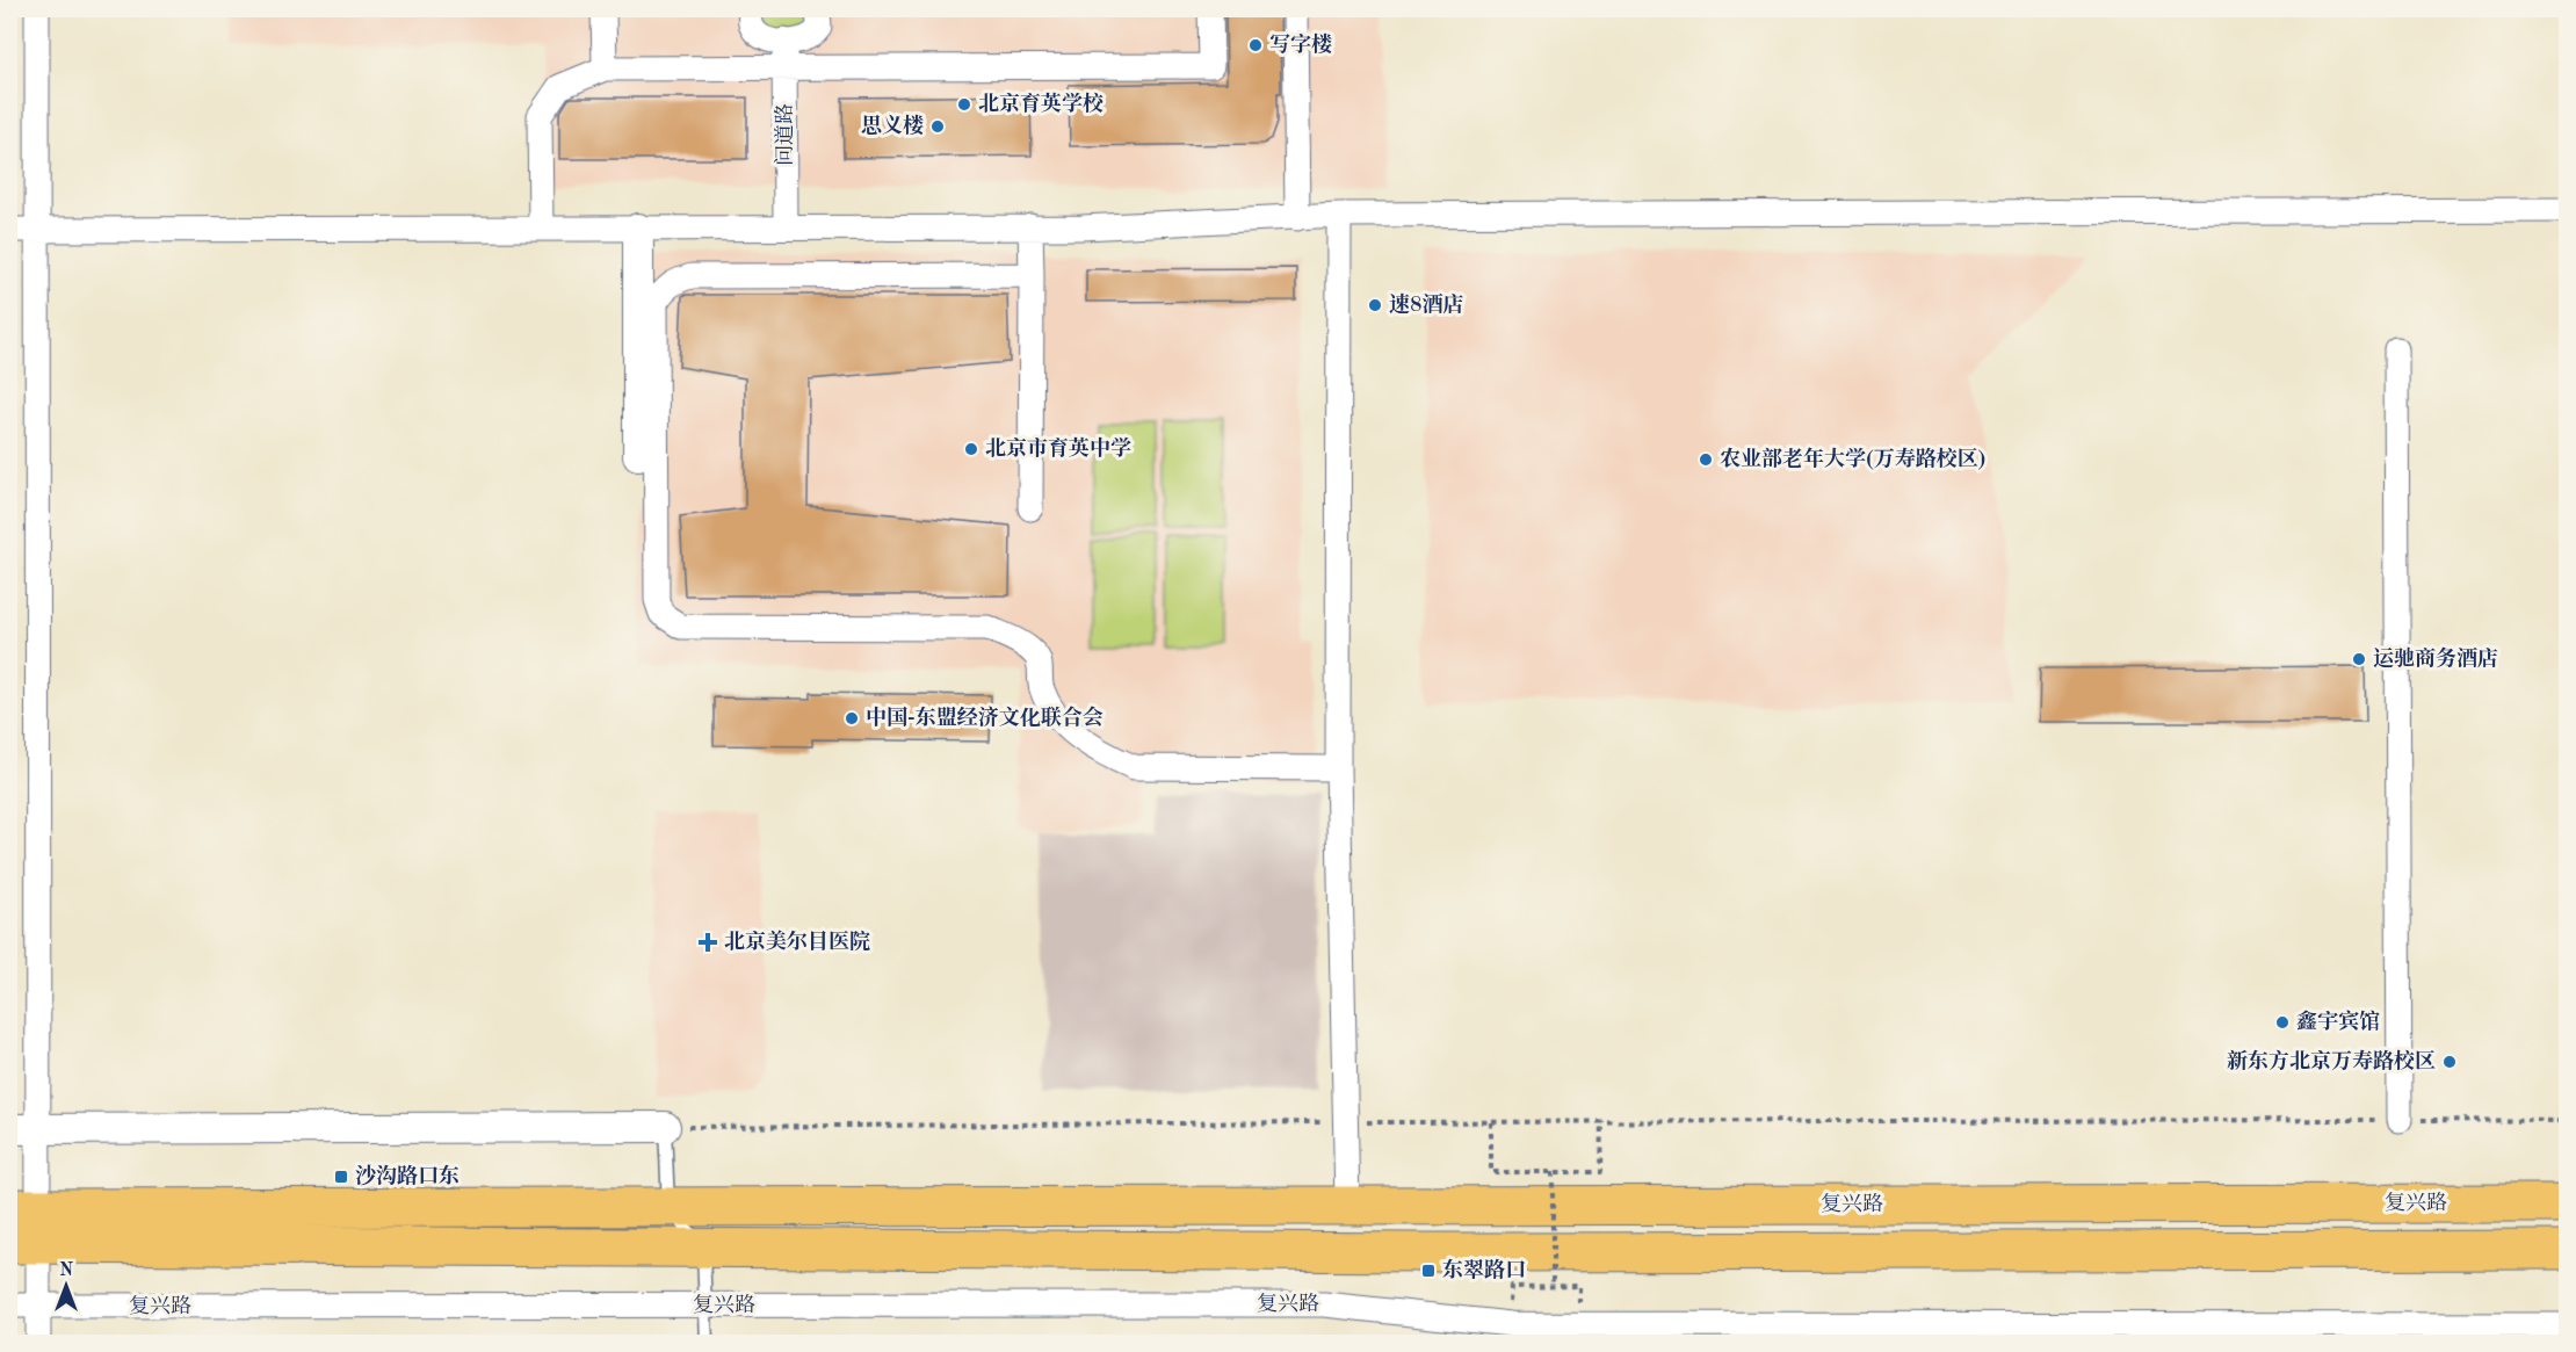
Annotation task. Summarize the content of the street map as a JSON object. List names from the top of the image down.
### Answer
{
  "streets": {
    "highway": ["复兴路"],
    "street": ["问道路"]
  },
  "places": {
    "other": [
      "写字楼",
      "北京育英学校",
      "思义楼",
      "速8酒店",
      "北京市育英中学",
      "农业部老年大学(万寿路校区)",
      "运驰商务酒店",
      "中国-东盟经济文化联合会",
      "鑫宇宾馆",
      "新东方北京万寿路校区"
    ],
    "health": ["北京美尔目医院"],
    "transit": ["沙沟路口东", "东翠路口"]
  },
  "north": "top"
}
